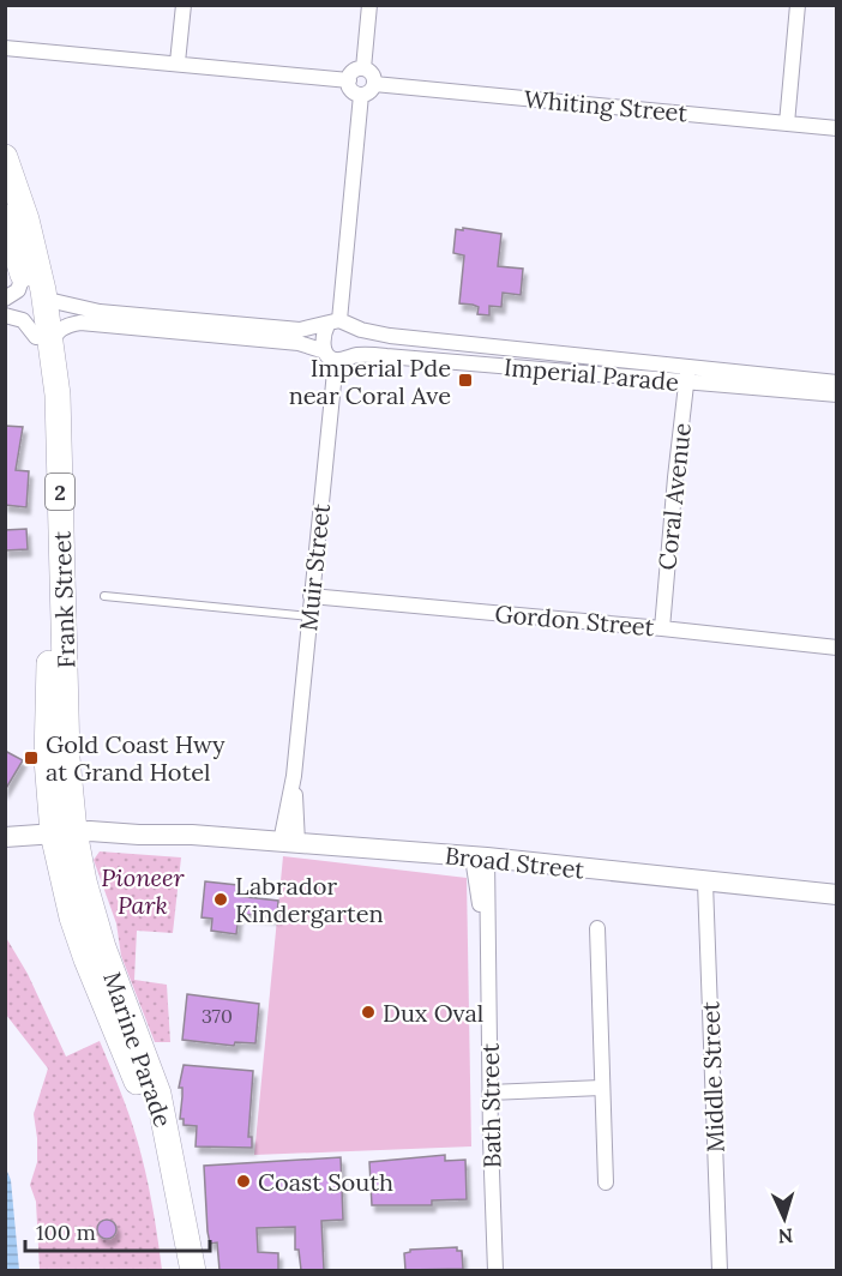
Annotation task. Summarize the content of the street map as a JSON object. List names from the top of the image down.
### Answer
{
  "streets": {
    "highway": ["2", "Frank Street", "Marine Parade"],
    "street": [
      "Whiting Street",
      "Imperial Parade",
      "Coral Avenue",
      "Muir Street",
      "Gordon Street",
      "Broad Street",
      "Middle Street",
      "Bath Street"
    ]
  },
  "crossings": [
    ["Imperial Parade", "Coral Avenue"],
    ["Imperial Parade", "Muir Street"],
    ["Imperial Parade", "Frank Street"],
    ["Coral Avenue", "Gordon Street"],
    ["Muir Street", "Gordon Street"],
    ["Muir Street", "Broad Street"],
    ["Frank Street", "Broad Street"],
    ["Frank Street", "Marine Parade"],
    ["Broad Street", "Marine Parade"],
    ["Broad Street", "Middle Street"],
    ["Broad Street", "Bath Street"]
  ],
  "parks": ["Pioneer Park"],
  "places": {
    "transit": ["Imperial Pde near Coral Ave", "Gold Coast Hwy at Grand Hotel"],
    "other": ["Labrador Kindergarten", "Dux Oval", "Coast South"]
  },
  "house_numbers": ["370"],
  "scale_bar": "100 m",
  "north": "bottom"
}
